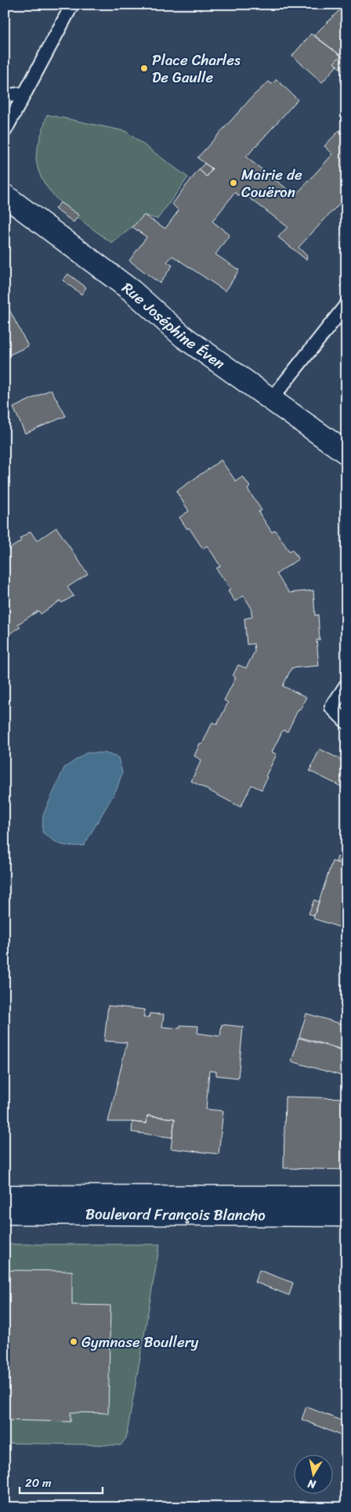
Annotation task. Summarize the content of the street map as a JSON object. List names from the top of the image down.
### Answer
{
  "streets": {
    "street": ["Rue Joséphine Éven", "Boulevard François Blancho"]
  },
  "places": ["Place Charles De Gaulle", "Mairie de Couëron", "Gymnase Boullery"],
  "scale_bar": "20 m",
  "north": "bottom"
}
